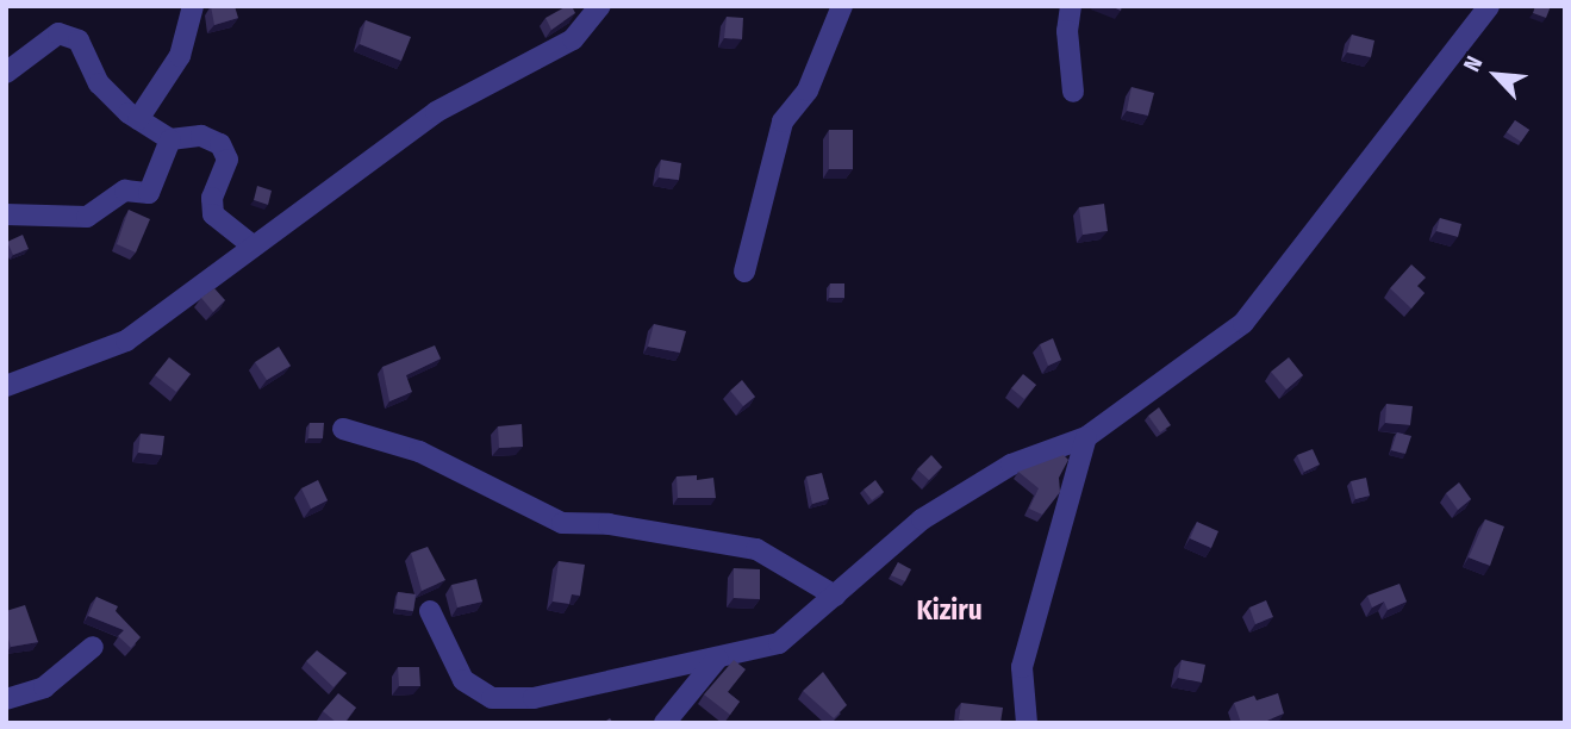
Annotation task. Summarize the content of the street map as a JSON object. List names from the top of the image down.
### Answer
{
  "districts": ["Kiziru"],
  "north": "top left"
}
